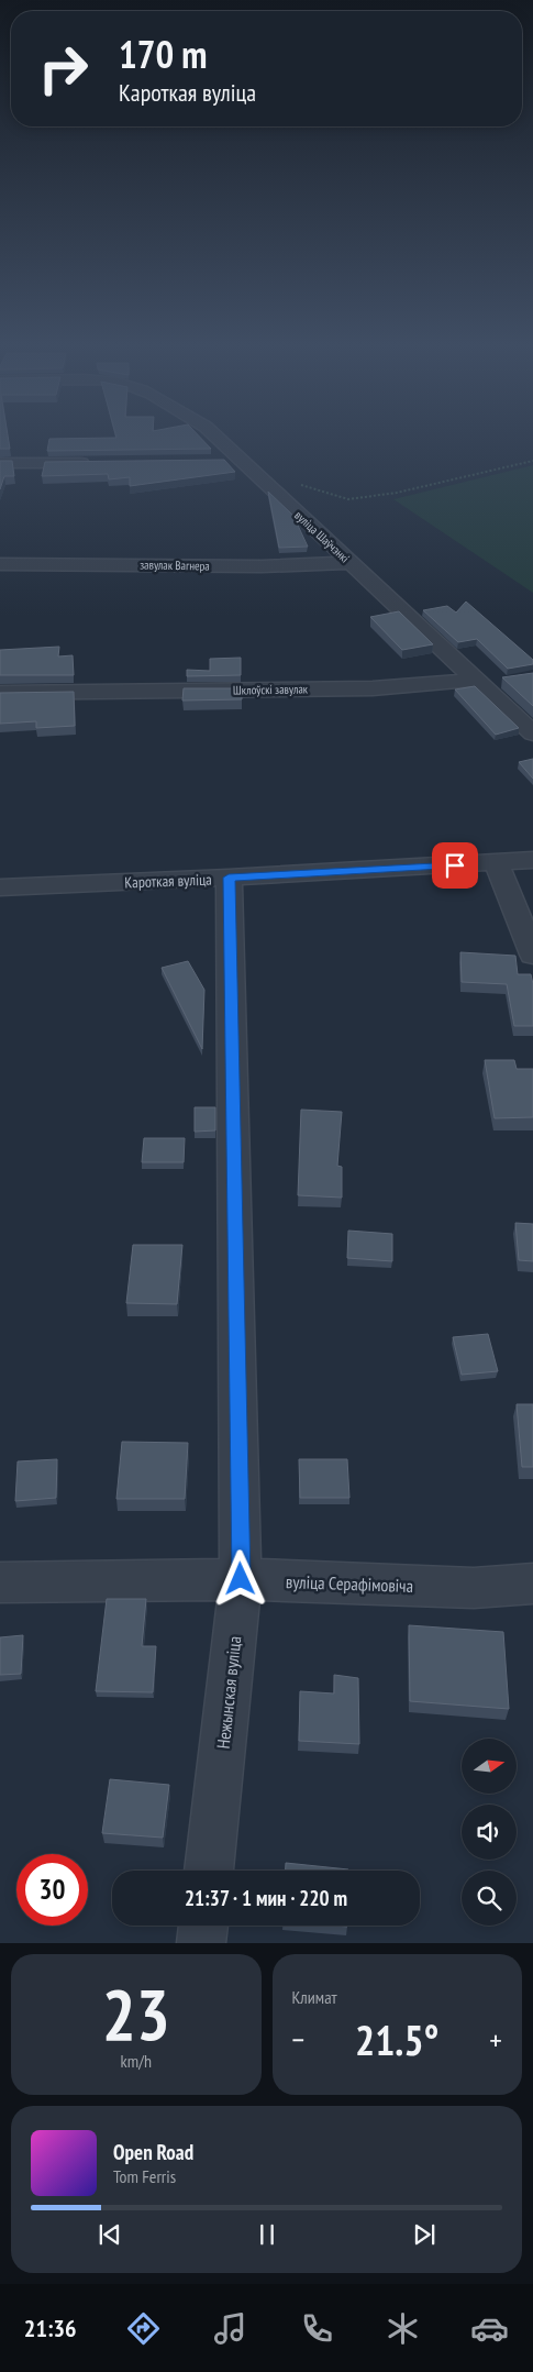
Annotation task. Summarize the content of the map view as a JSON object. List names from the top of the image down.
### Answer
{
  "streets": {
    "street": [
      "вуліца Шаўчэнкі",
      "завулак Вагнера",
      "Шклоўскі завулак",
      "Кароткая вуліца",
      "вуліца Серафімовіча",
      "Нежынская вуліца"
    ]
  },
  "crossings": [
    ["вуліца Шаўчэнкі", "завулак Вагнера"],
    ["вуліца Шаўчэнкі", "Шклоўскі завулак"],
    ["Кароткая вуліца", "Нежынская вуліца"],
    ["вуліца Серафімовіча", "Нежынская вуліца"]
  ],
  "north": "right",
  "page": {
    "turn": ["170 m", "Кароткая вуліца"],
    "limit": "30",
    "trip": "21:37 · 1 мин · 220 m",
    "tile": [
      ["23", "km/h"],
      "Климат"
    ],
    "heat": ["−", "21.5°", "+"],
    "song": ["Open Road", "Tom Ferris"],
    "tabs": "21:36"
  }
}
